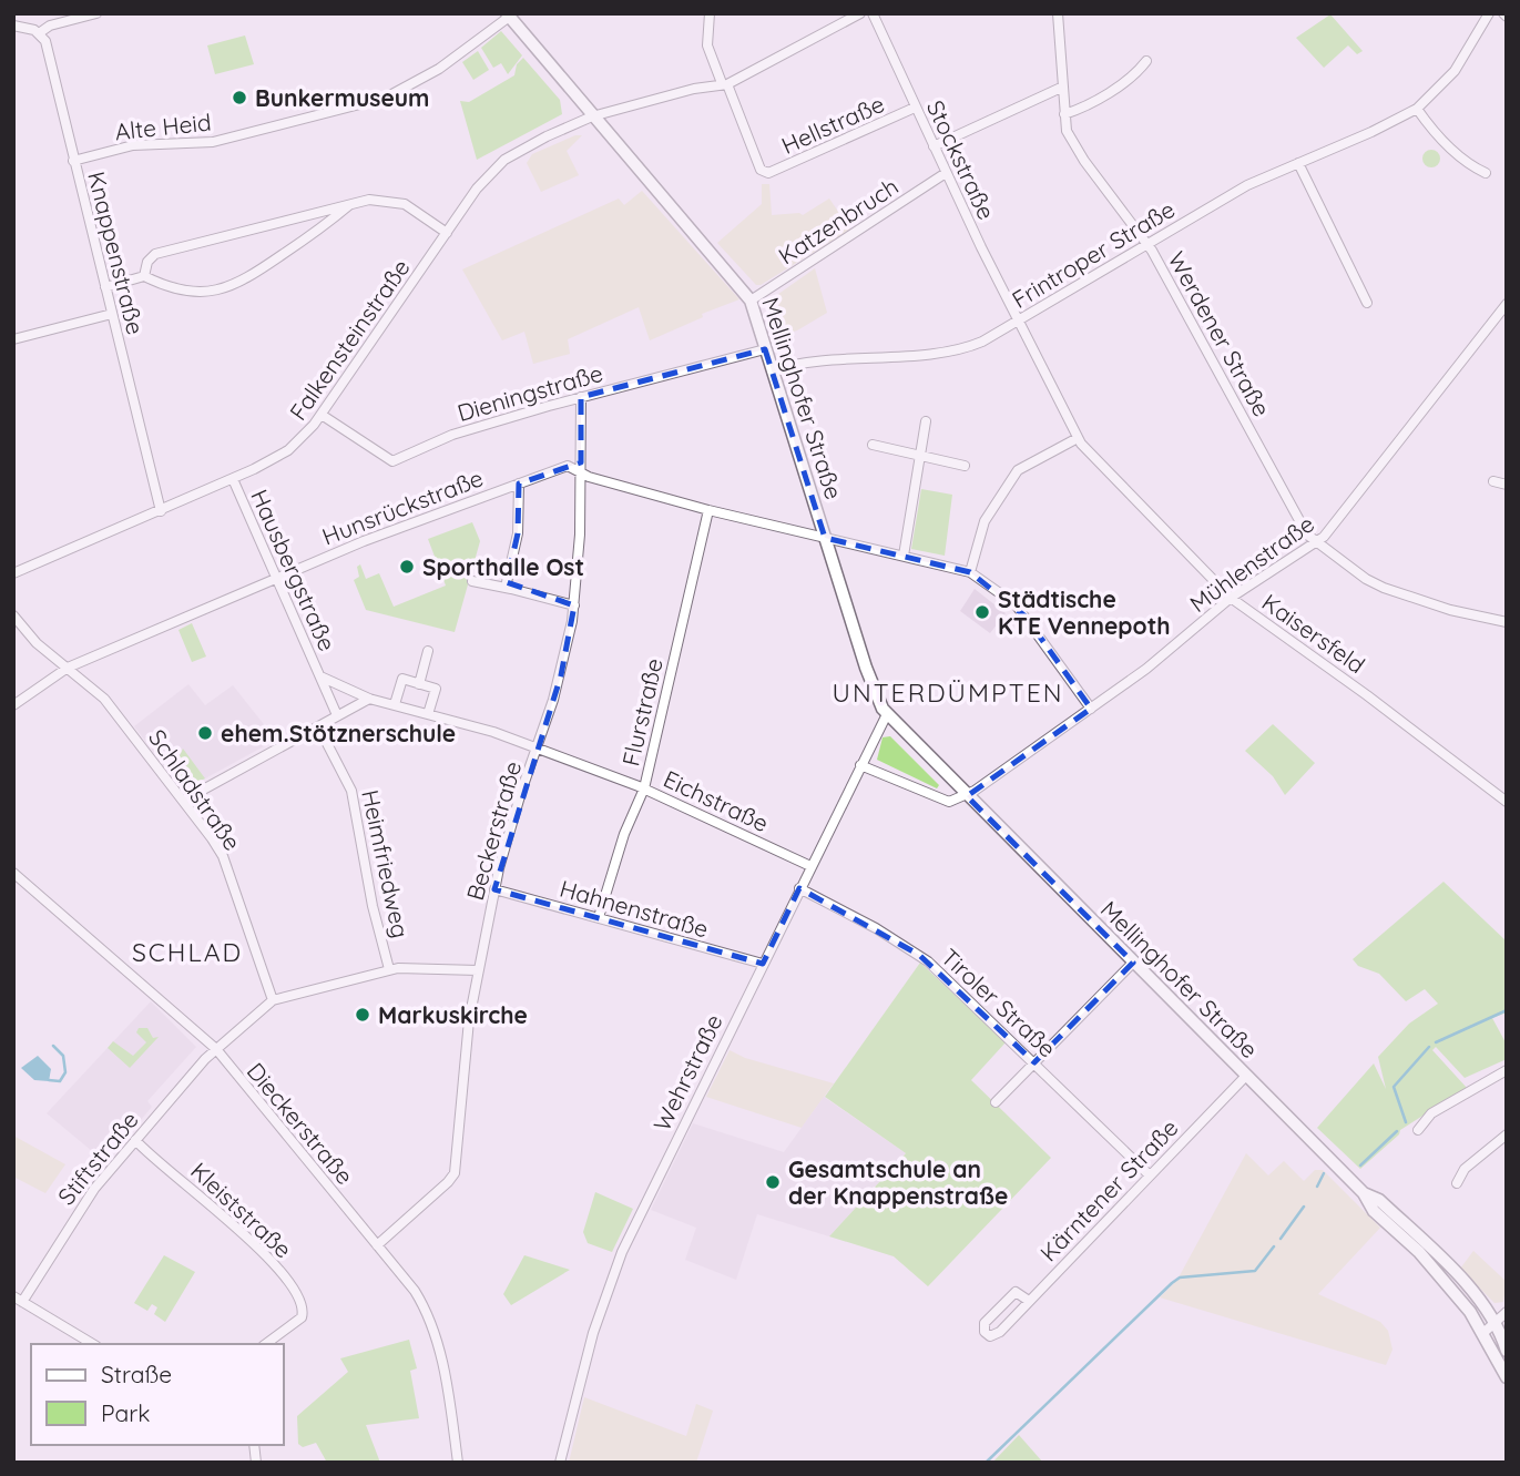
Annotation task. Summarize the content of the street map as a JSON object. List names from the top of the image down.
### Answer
{
  "streets": {
    "main road": ["Mellinghofer Straße"],
    "street": [
      "Hellstraße",
      "Alte Heid",
      "Stockstraße",
      "Katzenbruch",
      "Knappenstraße",
      "Frintroper Straße",
      "Werdener Straße",
      "Falkensteinstraße",
      "Dieningstraße",
      "Hunsrückstraße",
      "Mühlenstraße",
      "Hausbergstraße",
      "Kaisersfeld",
      "Flurstraße",
      "Schladstraße",
      "Eichstraße",
      "Beckerstraße",
      "Heimfriedweg",
      "Hahnenstraße",
      "Tiroler Straße",
      "Wehrstraße",
      "Dieckerstraße",
      "Stiftstraße",
      "Kärntener Straße",
      "Kleiststraße"
    ]
  },
  "crossings": [
    ["Hellstraße", "Stockstraße"],
    ["Hellstraße", "Falkensteinstraße"],
    ["Alte Heid", "Knappenstraße"],
    ["Alte Heid", "Mellinghofer Straße"],
    ["Stockstraße", "Katzenbruch"],
    ["Stockstraße", "Frintroper Straße"],
    ["Stockstraße", "Kaisersfeld"],
    ["Katzenbruch", "Mellinghofer Straße"],
    ["Knappenstraße", "Falkensteinstraße"],
    ["Frintroper Straße", "Werdener Straße"],
    ["Frintroper Straße", "Mellinghofer Straße"],
    ["Frintroper Straße", "Kaisersfeld"],
    ["Werdener Straße", "Mühlenstraße"],
    ["Falkensteinstraße", "Dieningstraße"],
    ["Falkensteinstraße", "Mellinghofer Straße"],
    ["Falkensteinstraße", "Hausbergstraße"],
    ["Dieningstraße", "Mellinghofer Straße"],
    ["Dieningstraße", "Beckerstraße"],
    ["Mellinghofer Straße", "Hunsrückstraße"],
    ["Mellinghofer Straße", "Mühlenstraße"],
    ["Mellinghofer Straße", "Wehrstraße"],
    ["Mellinghofer Straße", "Kärntener Straße"],
    ["Hunsrückstraße", "Hausbergstraße"],
    ["Hunsrückstraße", "Flurstraße"],
    ["Hunsrückstraße", "Schladstraße"],
    ["Hunsrückstraße", "Beckerstraße"],
    ["Mühlenstraße", "Kaisersfeld"],
    ["Hausbergstraße", "Eichstraße"],
    ["Flurstraße", "Eichstraße"],
    ["Flurstraße", "Hahnenstraße"],
    ["Eichstraße", "Beckerstraße"],
    ["Eichstraße", "Wehrstraße"],
    ["Beckerstraße", "Hahnenstraße"],
    ["Beckerstraße", "Dieckerstraße"],
    ["Hahnenstraße", "Wehrstraße"],
    ["Tiroler Straße", "Wehrstraße"],
    ["Tiroler Straße", "Kärntener Straße"],
    ["Dieckerstraße", "Stiftstraße"],
    ["Stiftstraße", "Kleiststraße"]
  ],
  "districts": ["UNTERDÜMPTEN", "SCHLAD"],
  "places": [
    "Bunkermuseum",
    "Sporthalle Ost",
    "Städtische KTE Vennepoth",
    "ehem.Stötznerschule",
    "Markuskirche",
    "Gesamtschule an der Knappenstraße"
  ],
  "legend": ["Straße", "Park"]
}
